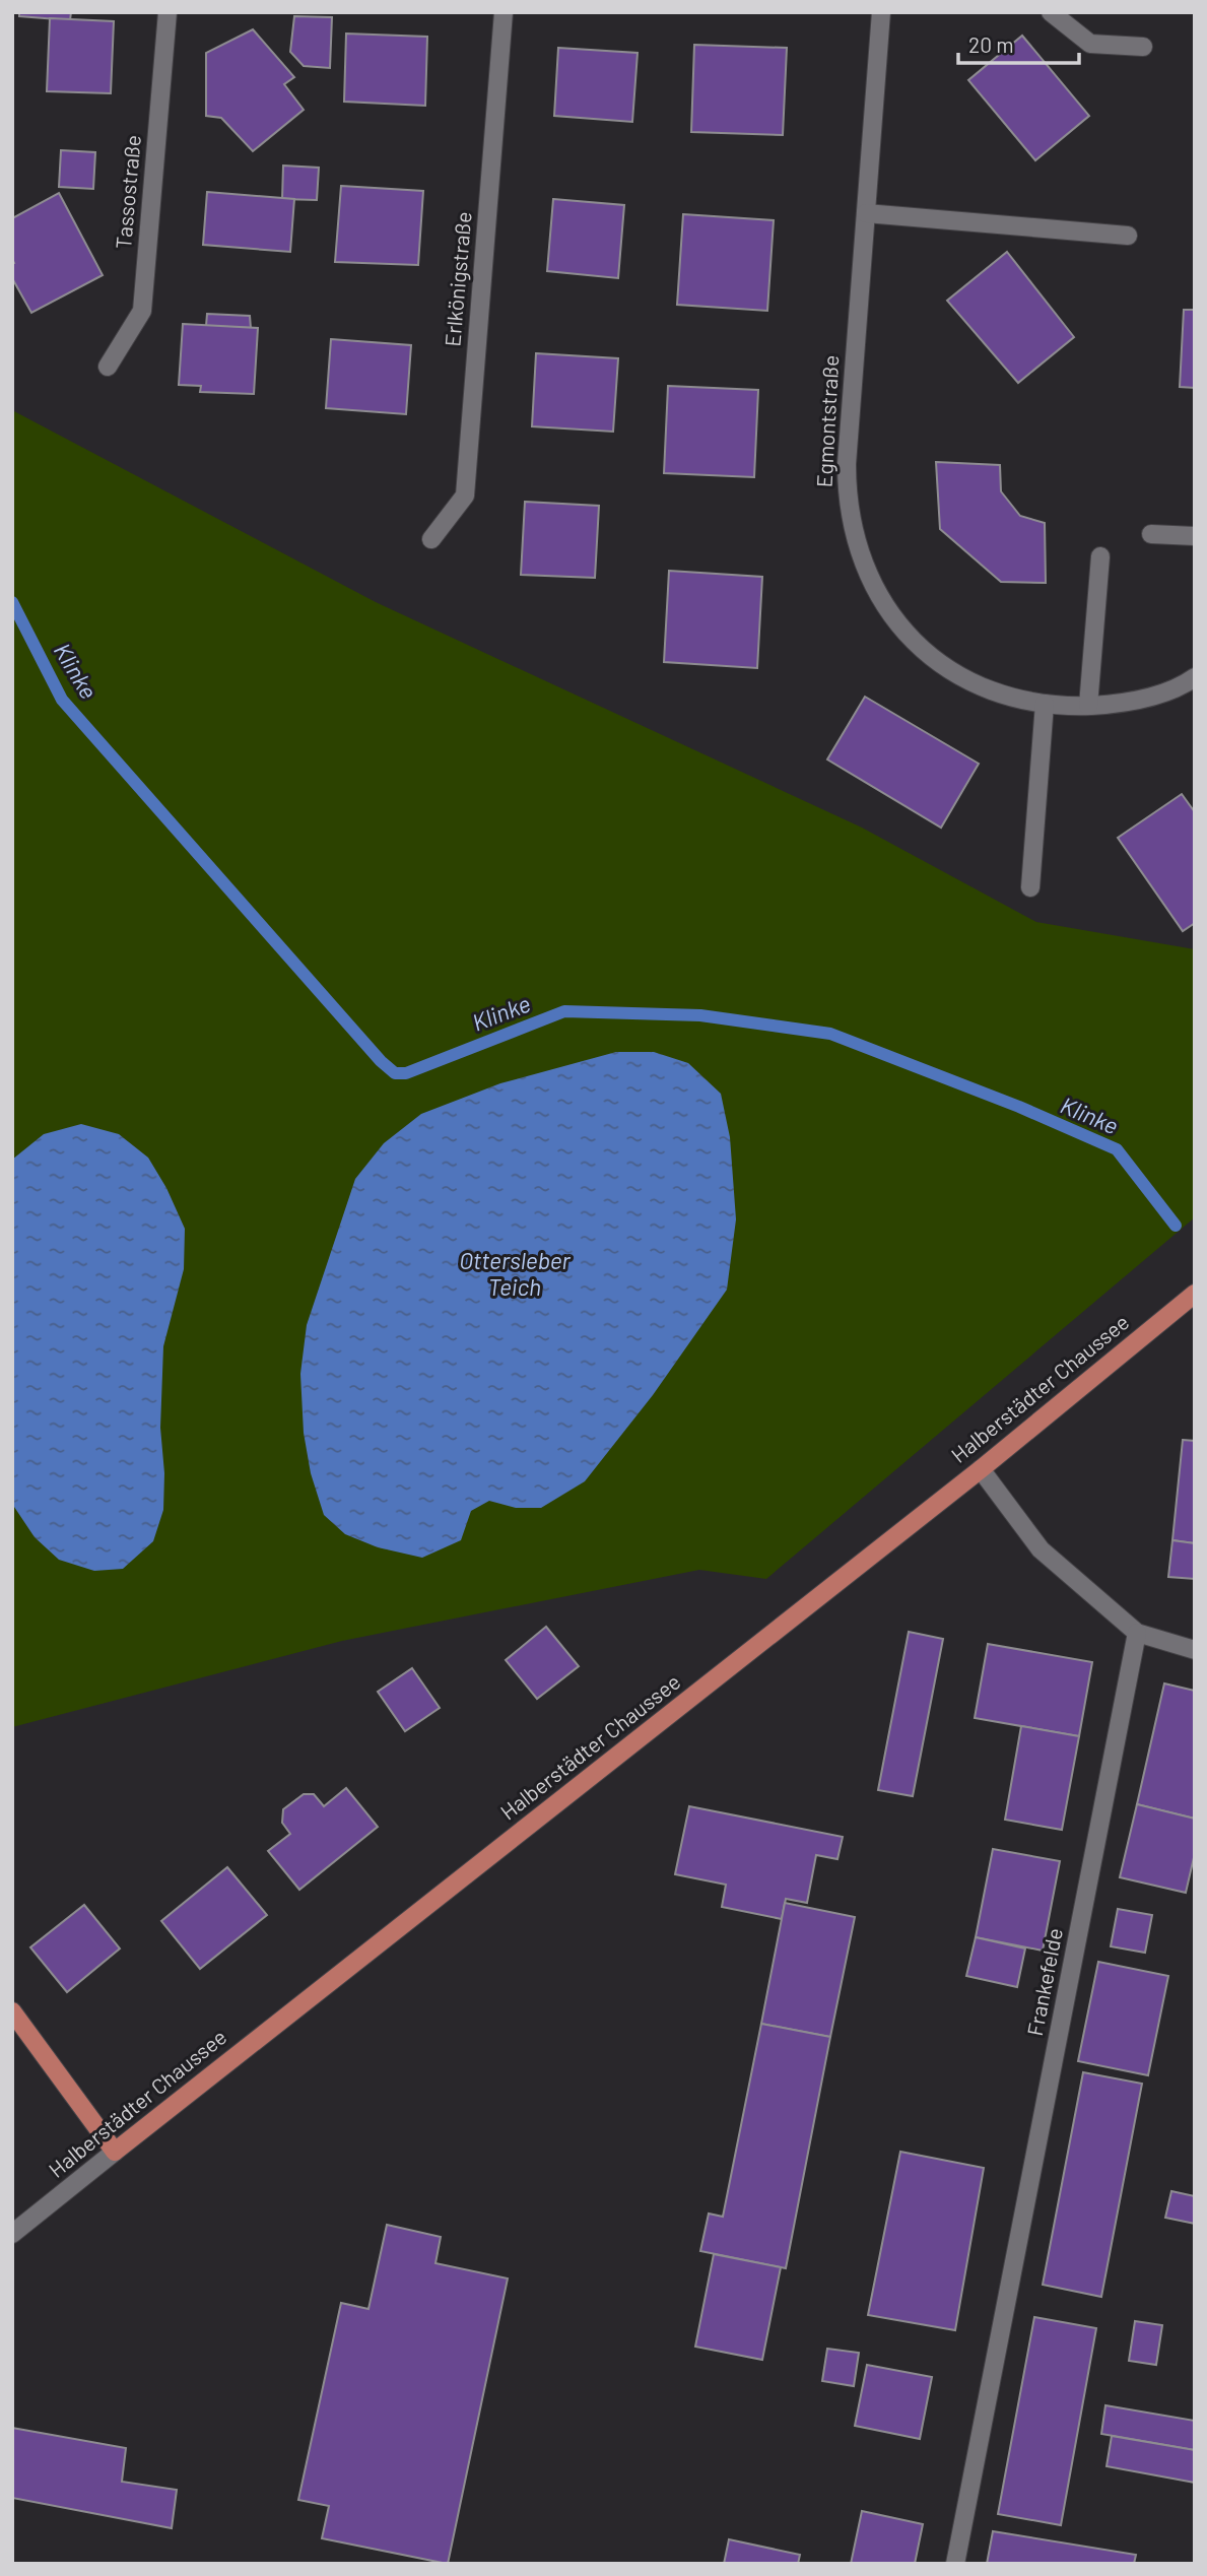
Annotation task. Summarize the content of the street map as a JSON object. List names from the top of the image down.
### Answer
{
  "streets": {
    "main road": ["Halberstädter Chaussee"],
    "street": [
      "Tassostraße",
      "Erlkönigstraße",
      "Egmontstraße",
      "Frankefelde"
    ]
  },
  "water": ["Klinke", "Ottersleber Teich"],
  "scale_bar": "20 m"
}
